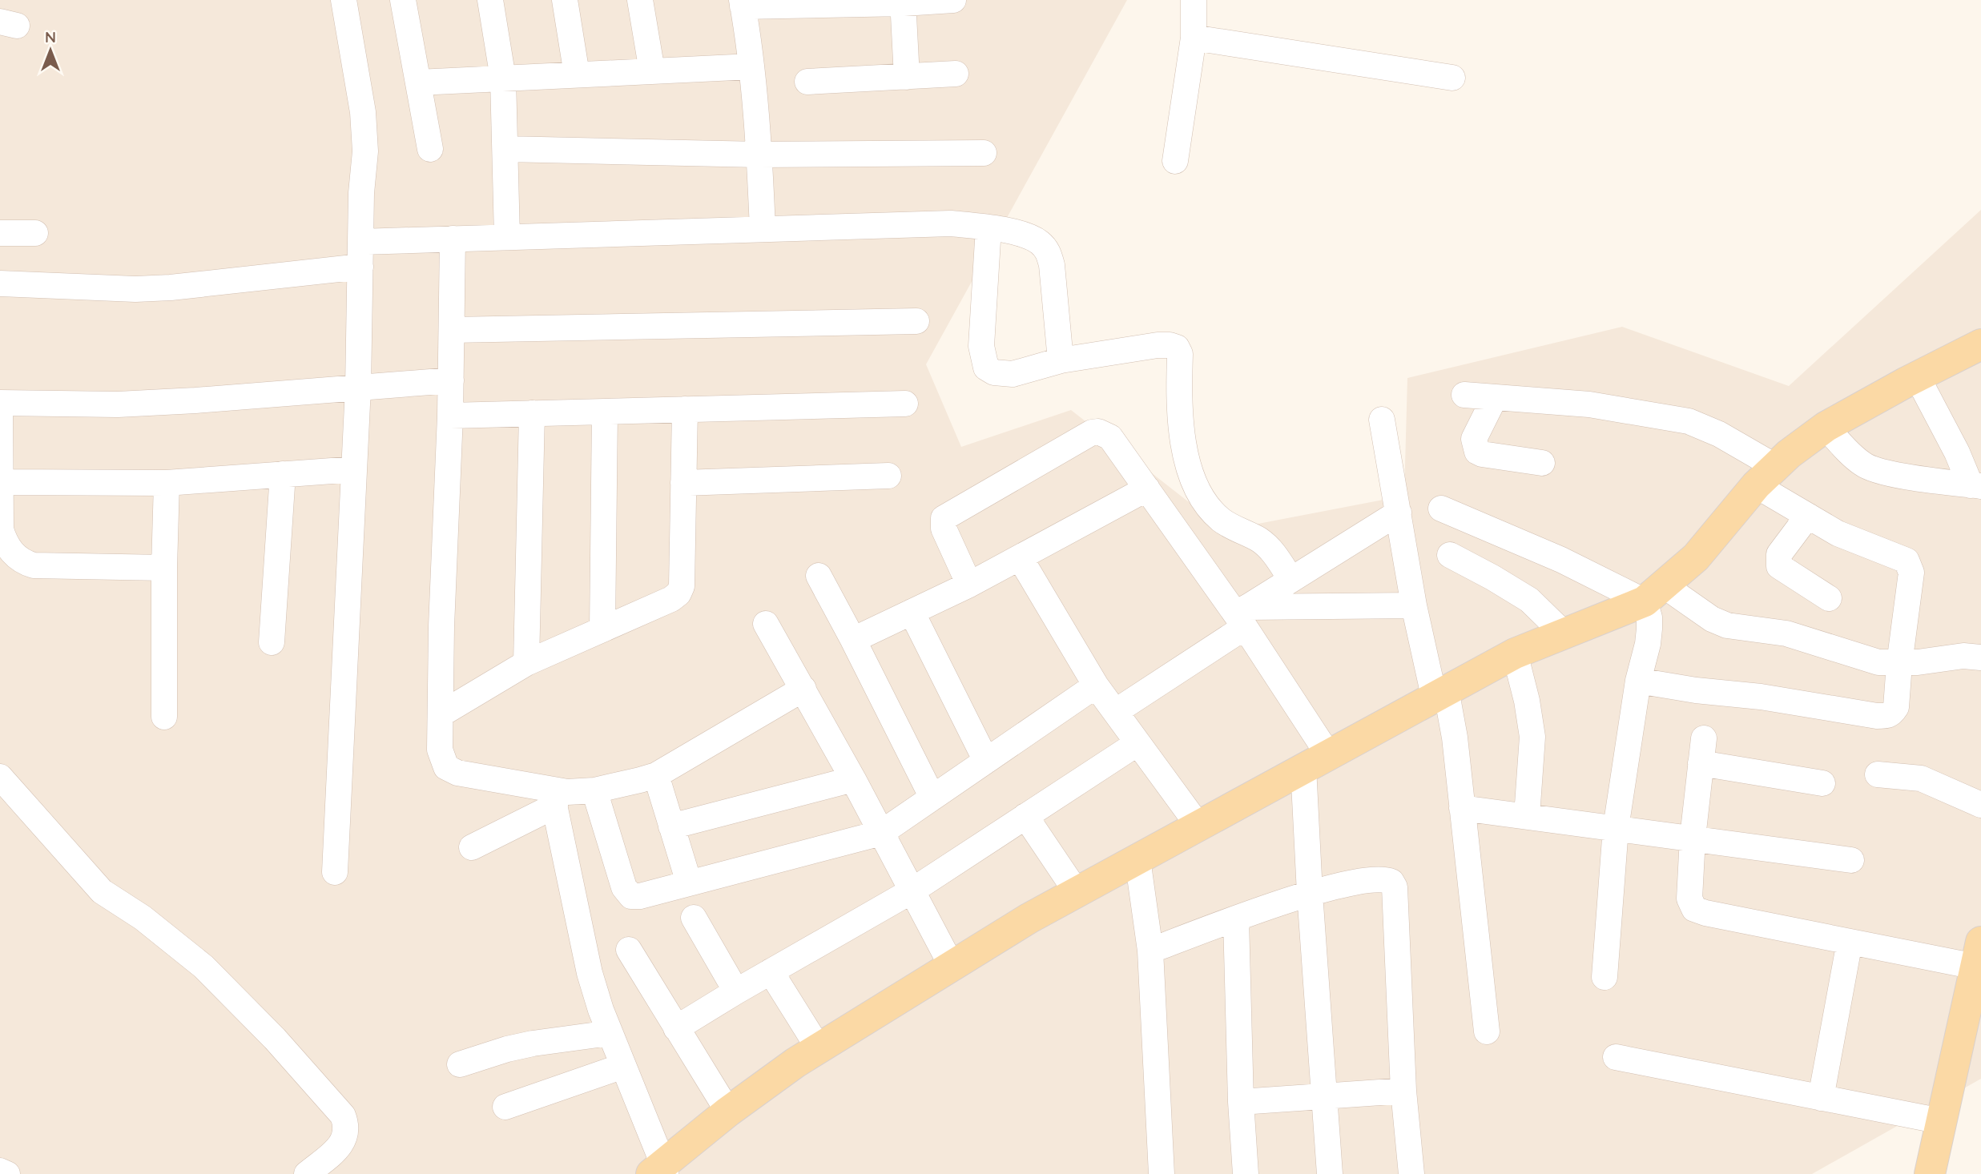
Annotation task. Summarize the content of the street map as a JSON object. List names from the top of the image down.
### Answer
{
  "north": "top"
}
